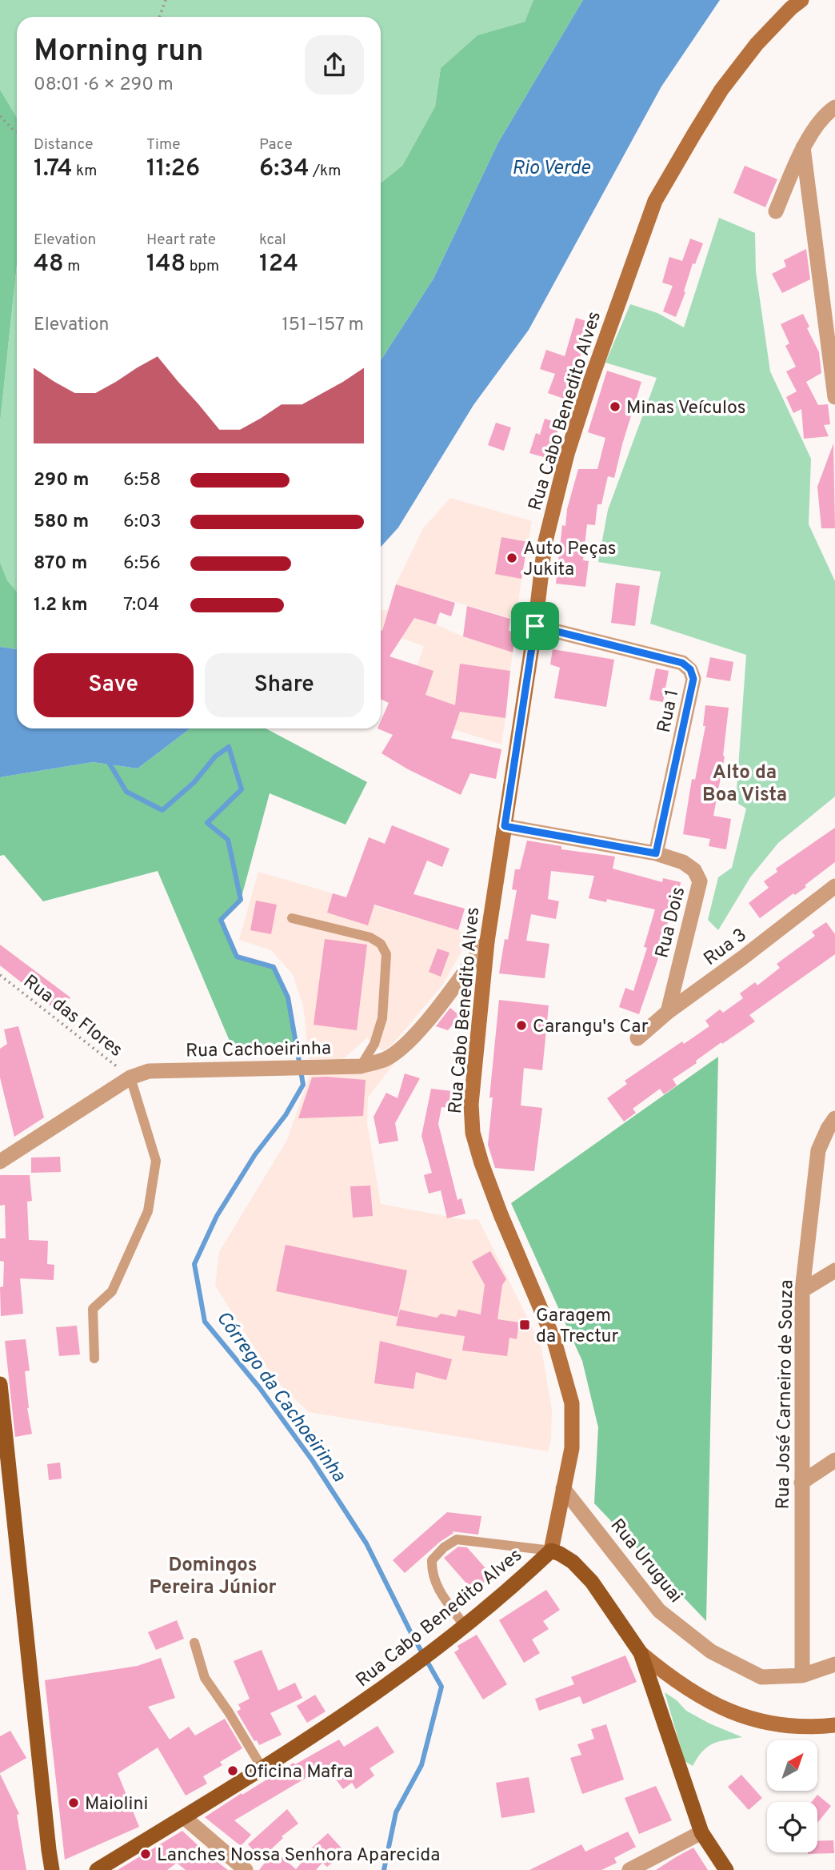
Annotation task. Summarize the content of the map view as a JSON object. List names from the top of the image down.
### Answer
{
  "streets": {
    "main road": ["Rua Cabo Benedito Alves"],
    "street": [
      "Rua 1",
      "Rua Dois",
      "Rua 3",
      "Rua Cachoeirinha",
      "Rua José Carneiro de Souza",
      "Rua Uruguai"
    ],
    "path": ["Rua das Flores"]
  },
  "crossings": [
    ["Rua Cabo Benedito Alves", "Rua 1"],
    ["Rua Cabo Benedito Alves", "Rua Dois"],
    ["Rua Cabo Benedito Alves", "Rua Cachoeirinha"],
    ["Rua Cabo Benedito Alves", "Rua Uruguai"],
    ["Rua 1", "Rua Dois"],
    ["Rua Dois", "Rua 3"],
    ["Rua das Flores", "Rua Cachoeirinha"],
    ["Rua José Carneiro de Souza", "Rua Uruguai"]
  ],
  "districts": ["Alto da Boa Vista", "Domingos Pereira Júnior"],
  "water": ["Rio Verde", "Córrego da Cachoeirinha"],
  "places": {
    "other": [
      "Minas Veículos",
      "Auto Peças Jukita",
      "Carangu's Car",
      "Oficina Mafra",
      "Maiolini",
      "Lanches Nossa Senhora Aparecida"
    ],
    "transit": ["Garagem da Trectur"]
  },
  "north": "top right",
  "page": {
    "heading": ["Morning run", "08:01 · 6 × 290 m"],
    "stats": [
      ["Distance", "1.74 km"],
      ["Time", "11:26"],
      ["Pace", "6:34 /km"],
      ["Elevation", "48 m"],
      ["Heart rate", "148 bpm"],
      ["kcal", "124"]
    ],
    "chart": ["Elevation", "151–157 m"],
    "list": [
      {
        "name": "290 m",
        "note": "6:58"
      },
      {
        "name": "580 m",
        "note": "6:03"
      },
      {
        "name": "870 m",
        "note": "6:56"
      },
      {
        "name": "1.2 km",
        "note": "7:04"
      }
    ],
    "buttons": ["Save", "Share"]
  }
}
